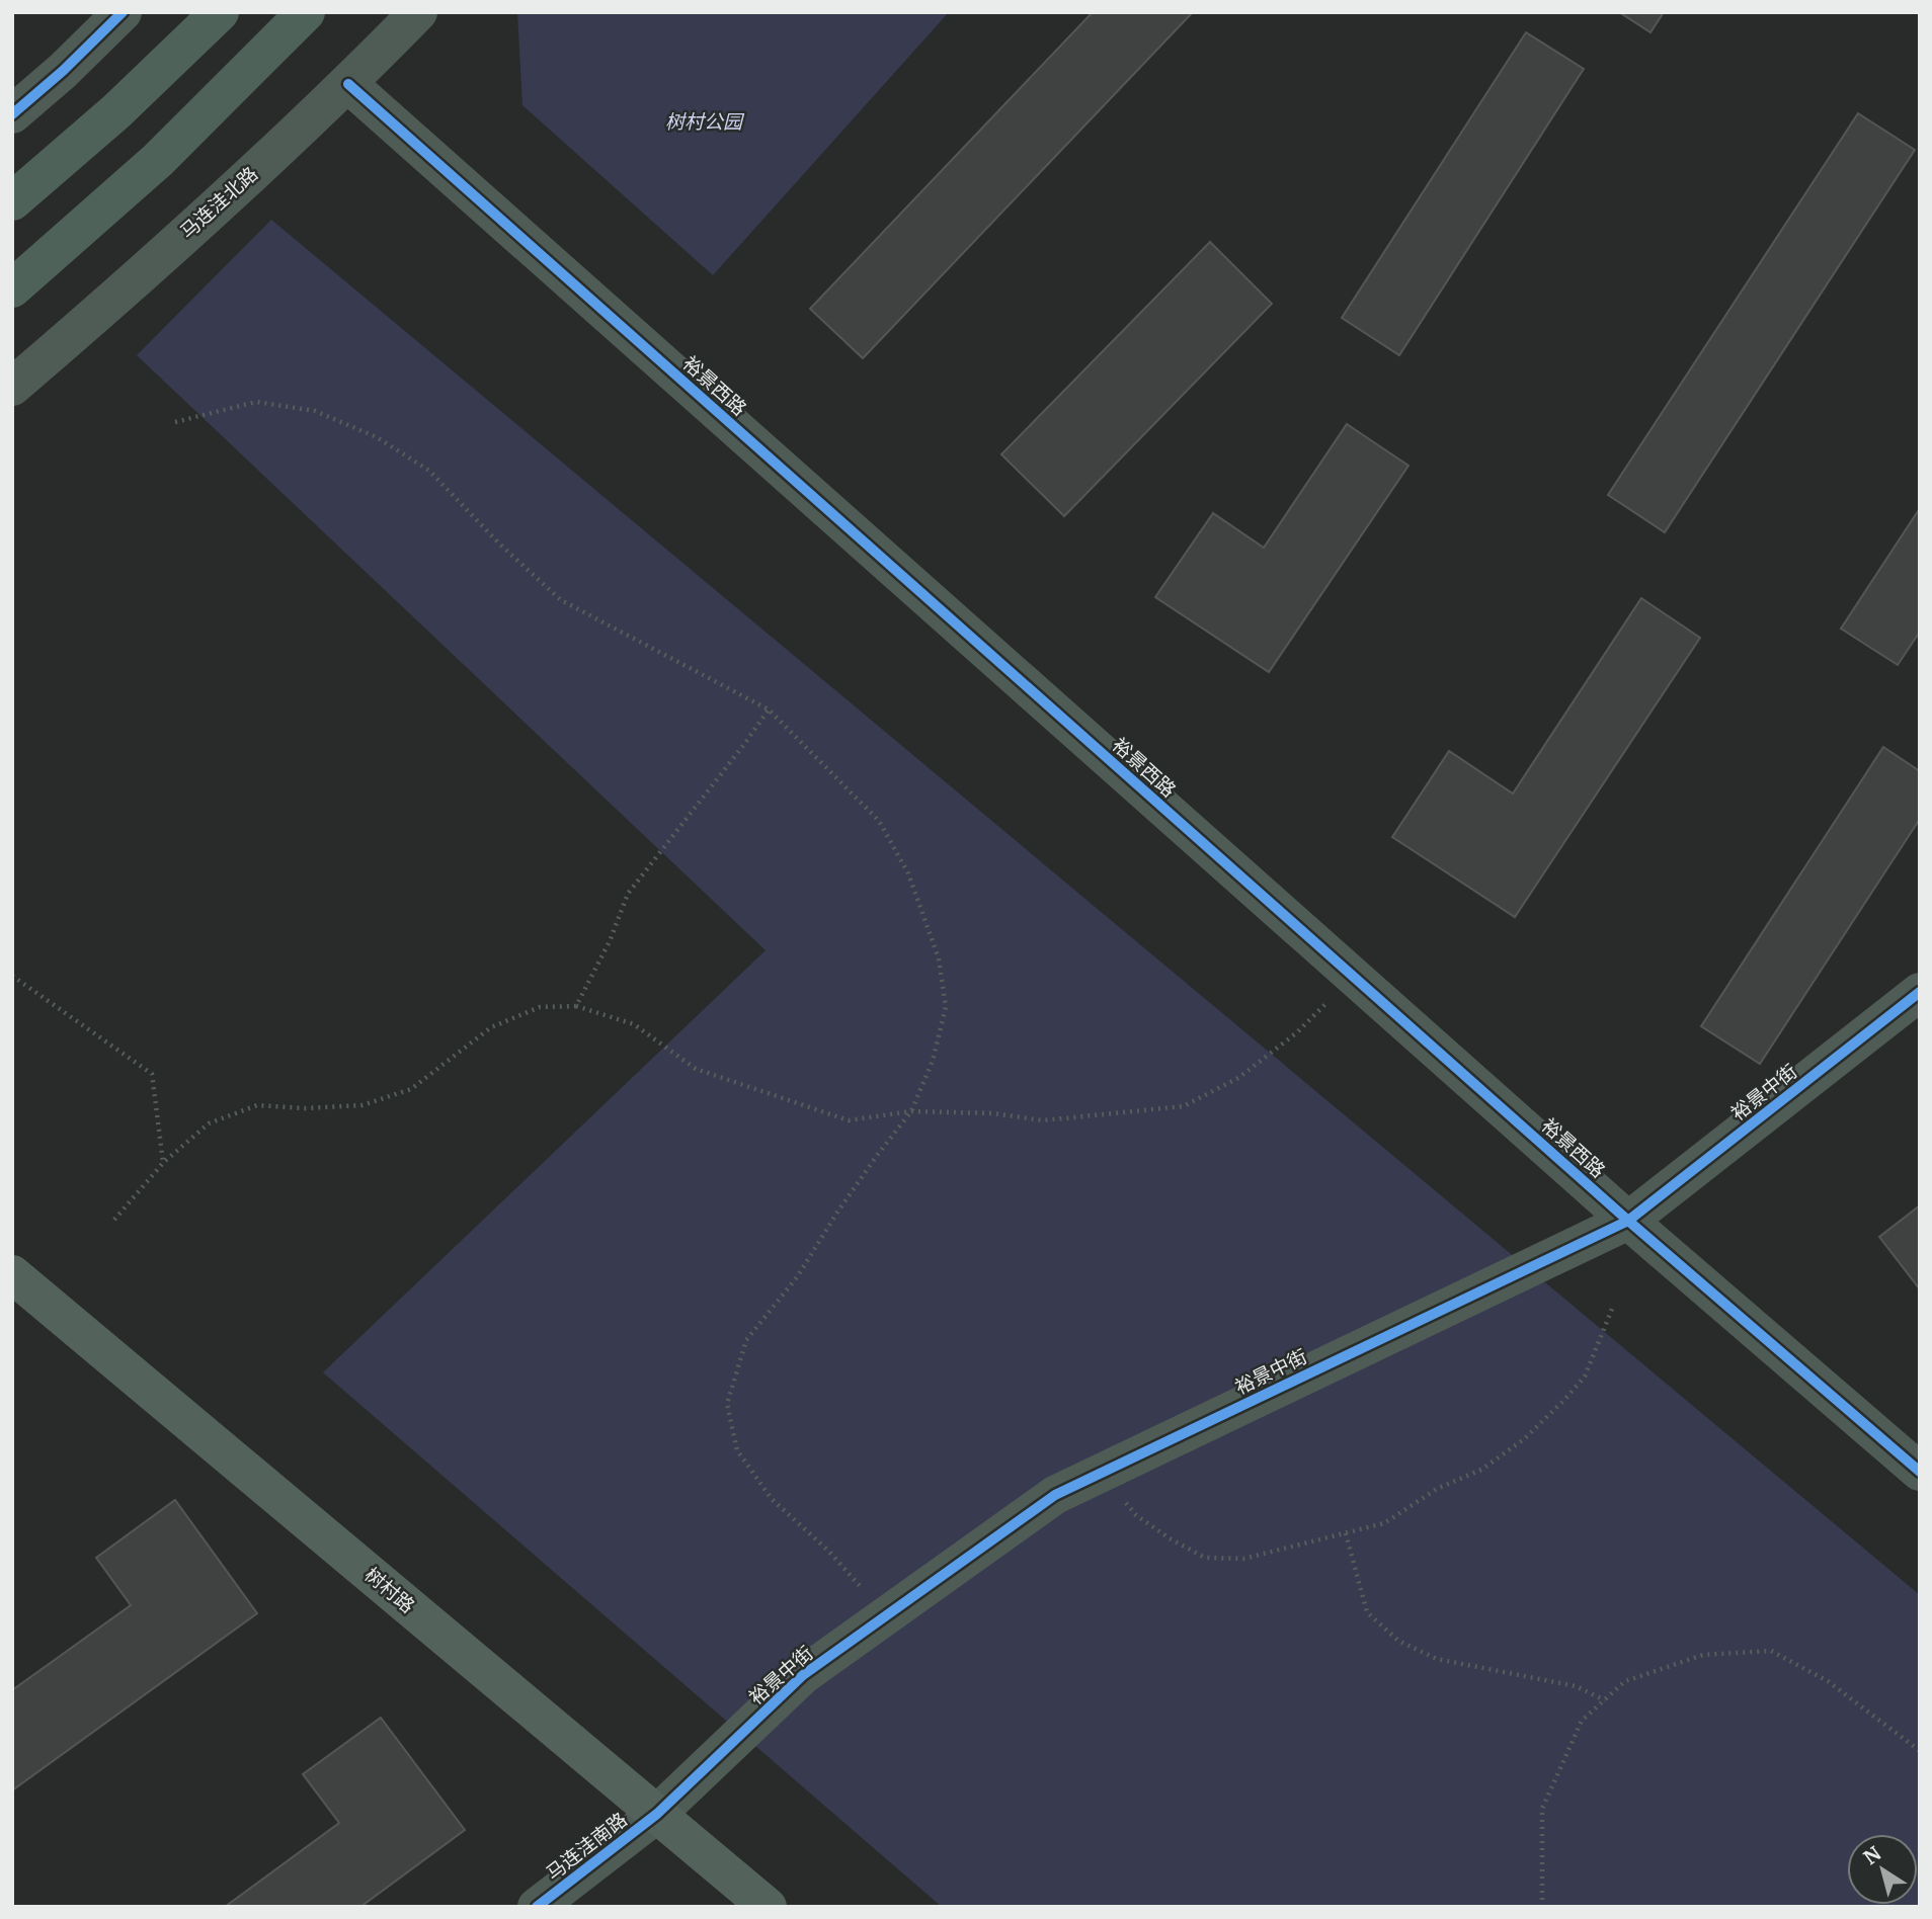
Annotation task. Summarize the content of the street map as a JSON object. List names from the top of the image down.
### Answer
{
  "streets": {
    "main road": ["树村路"],
    "street": [
      "马连洼北路",
      "裕景西路",
      "裕景中街",
      "马连洼南路"
    ]
  },
  "crossings": [
    ["马连洼北路", "裕景西路"],
    ["裕景西路", "裕景中街"],
    ["裕景中街", "树村路"],
    ["裕景中街", "马连洼南路"],
    ["树村路", "马连洼南路"]
  ],
  "parks": ["树村公园"],
  "north": "top left"
}
